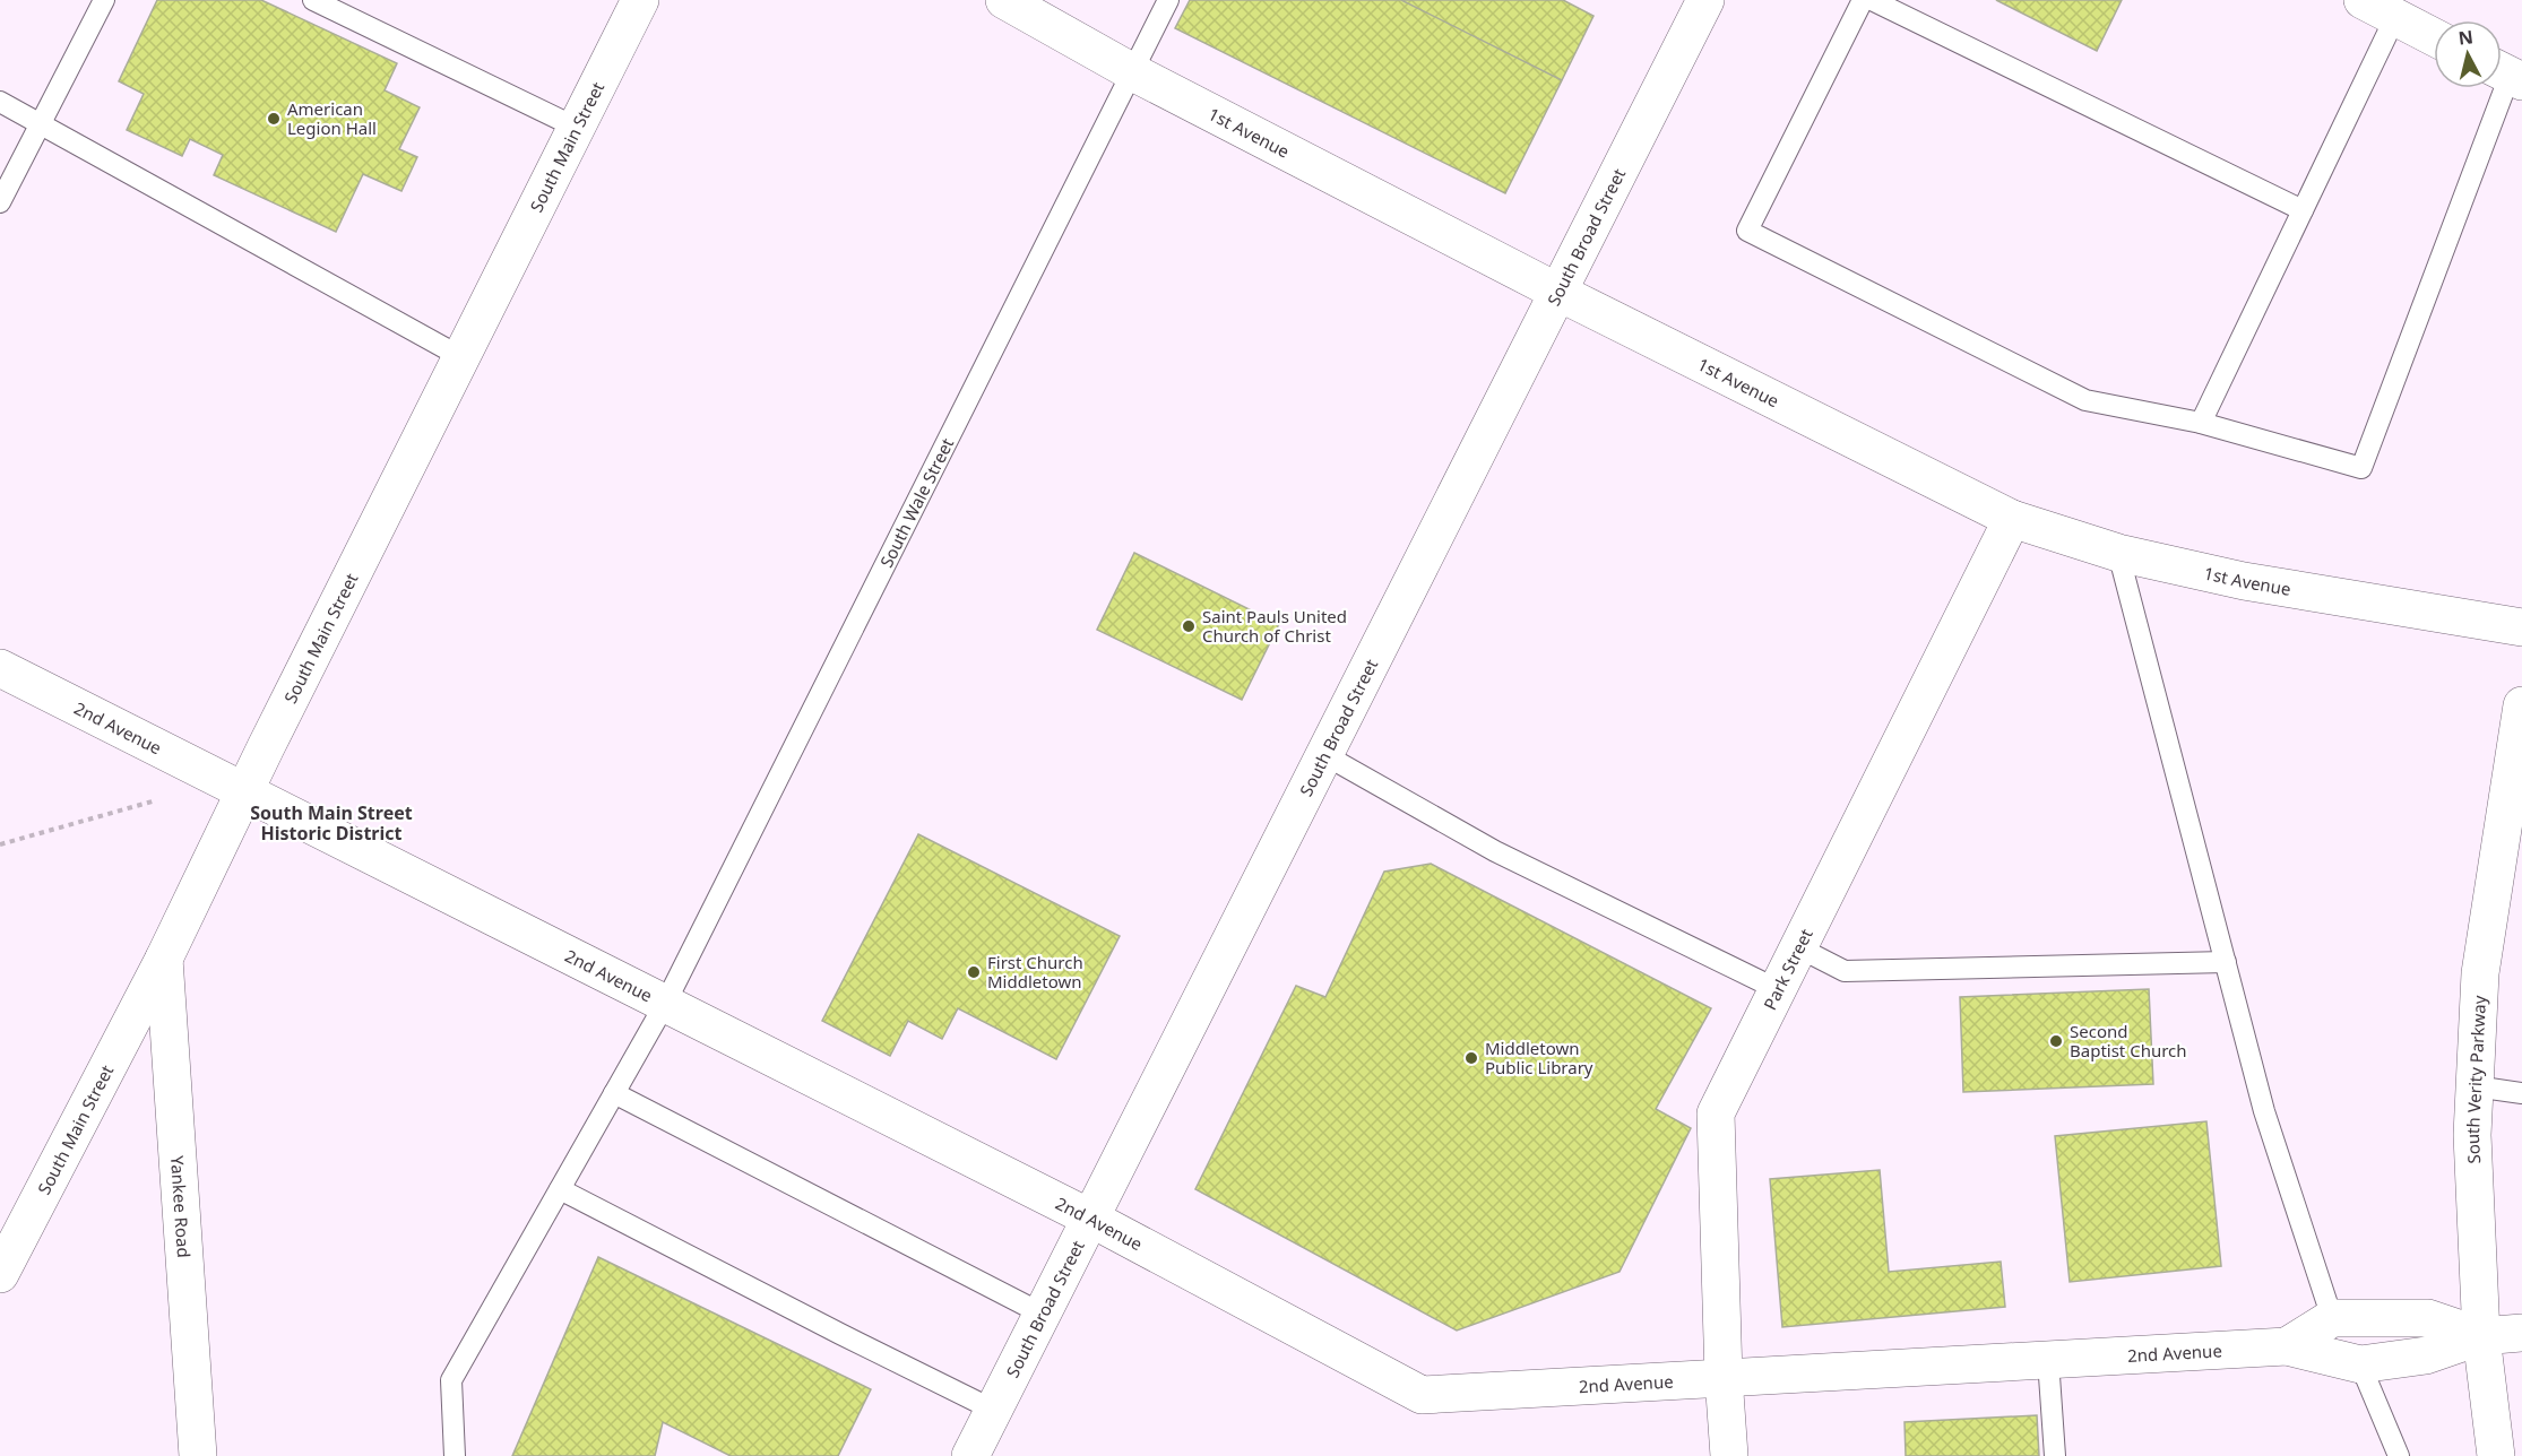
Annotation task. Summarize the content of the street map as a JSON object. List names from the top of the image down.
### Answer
{
  "streets": {
    "street": [
      "1st Avenue",
      "South Main Street",
      "South Broad Street",
      "2nd Avenue",
      "Park Street",
      "South Verity Parkway",
      "Yankee Road"
    ],
    "lane": ["South Wale Street"]
  },
  "crossings": [
    ["1st Avenue", "South Broad Street"],
    ["1st Avenue", "South Wale Street"],
    ["1st Avenue", "Park Street"],
    ["South Main Street", "2nd Avenue"],
    ["South Main Street", "Yankee Road"],
    ["South Broad Street", "2nd Avenue"],
    ["South Wale Street", "2nd Avenue"],
    ["2nd Avenue", "Park Street"],
    ["2nd Avenue", "South Verity Parkway"]
  ],
  "districts": ["South Main Street Historic District"],
  "places": [
    "American Legion Hall",
    "Saint Pauls United Church of Christ",
    "First Church Middletown",
    "Second Baptist Church",
    "Middletown Public Library"
  ],
  "north": "top"
}
